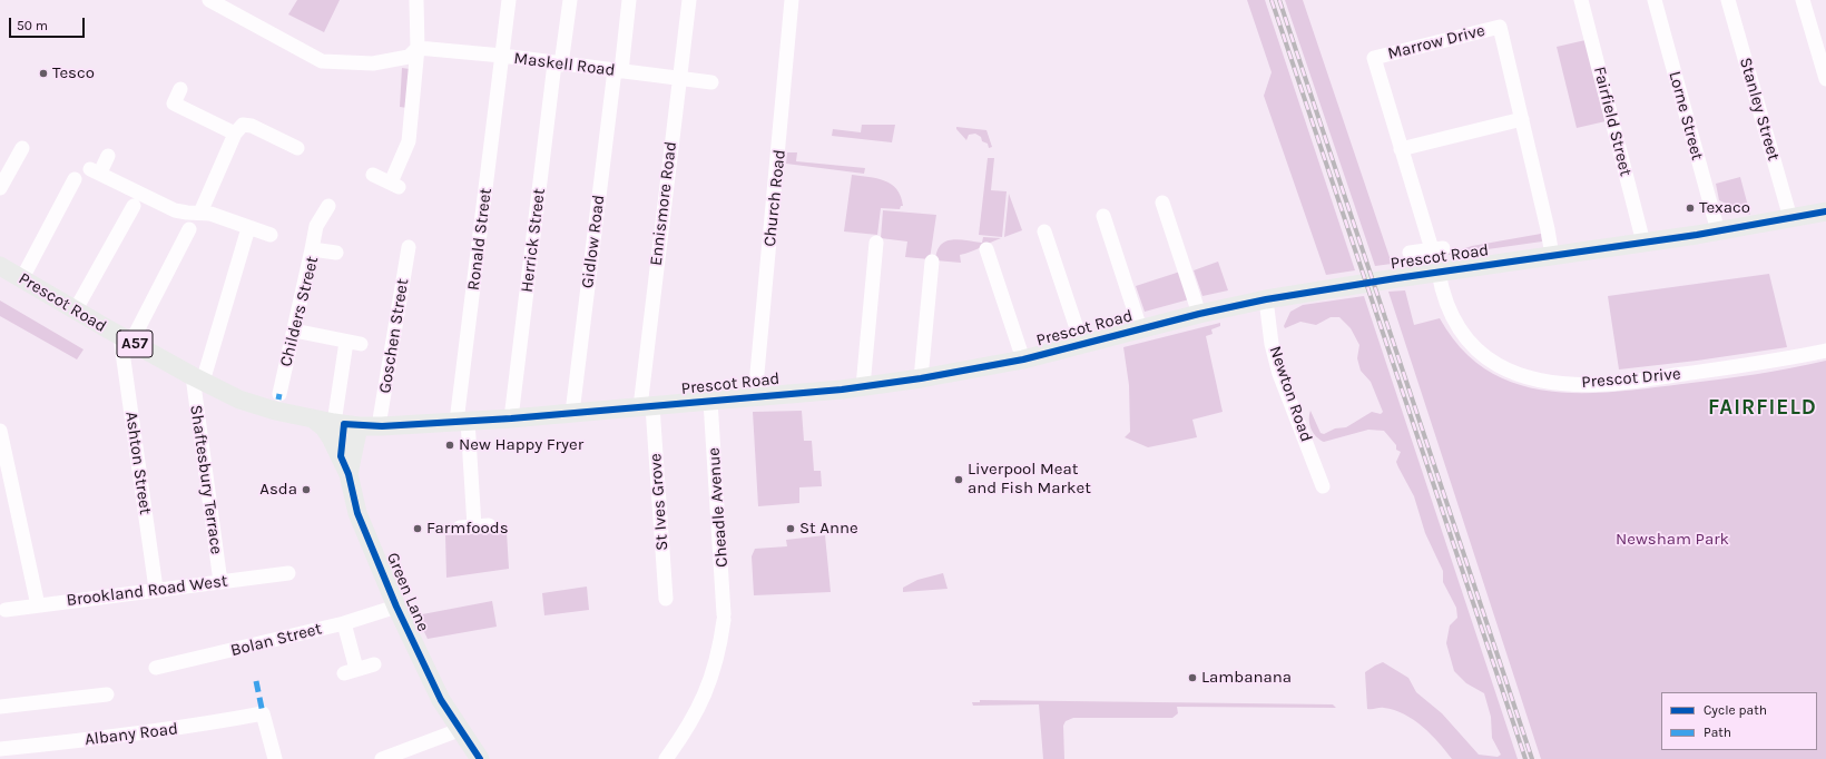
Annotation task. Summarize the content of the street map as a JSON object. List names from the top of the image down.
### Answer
{
  "streets": {
    "main road": ["Prescot Road", "A57", "Green Lane"],
    "street": [
      "Marrow Drive",
      "Maskell Road",
      "Stanley Street",
      "Lorne Street",
      "Fairfield Street",
      "Church Road",
      "Ennismore Road",
      "Ronald Street",
      "Herrick Street",
      "Gidlow Road",
      "Childers Street",
      "Goschen Street",
      "Prescot Drive",
      "Newton Road",
      "Ashton Street",
      "Shaftesbury Terrace",
      "St Ives Grove",
      "Cheadle Avenue",
      "Brookland Road West",
      "Bolan Street",
      "Albany Road"
    ]
  },
  "crossings": [
    ["Marrow Drive", "Prescot Road"],
    ["Maskell Road", "Ennismore Road"],
    ["Maskell Road", "Ronald Street"],
    ["Maskell Road", "Herrick Street"],
    ["Maskell Road", "Gidlow Road"],
    ["Stanley Street", "Prescot Road"],
    ["Lorne Street", "Prescot Road"],
    ["Fairfield Street", "Prescot Road"],
    ["Church Road", "Prescot Road"],
    ["Ennismore Road", "Prescot Road"],
    ["Ennismore Road", "St Ives Grove"],
    ["Ronald Street", "Prescot Road"],
    ["Herrick Street", "Prescot Road"],
    ["Gidlow Road", "Prescot Road"],
    ["Prescot Road", "Goschen Street"],
    ["Prescot Road", "Prescot Drive"],
    ["Prescot Road", "Newton Road"],
    ["Prescot Road", "Ashton Street"],
    ["Prescot Road", "Shaftesbury Terrace"],
    ["Prescot Road", "St Ives Grove"],
    ["Prescot Road", "Cheadle Avenue"],
    ["Prescot Road", "Green Lane"],
    ["Ashton Street", "Brookland Road West"],
    ["Shaftesbury Terrace", "Brookland Road West"],
    ["Green Lane", "Bolan Street"]
  ],
  "districts": ["FAIRFIELD"],
  "parks": ["Newsham Park"],
  "places": [
    "Tesco",
    "Texaco",
    "New Happy Fryer",
    "Liverpool Meat and Fish Market",
    "Asda",
    "Farmfoods",
    "St Anne",
    "Lambanana"
  ],
  "legend": ["Cycle path", "Path"],
  "scale_bar": "50 m"
}
